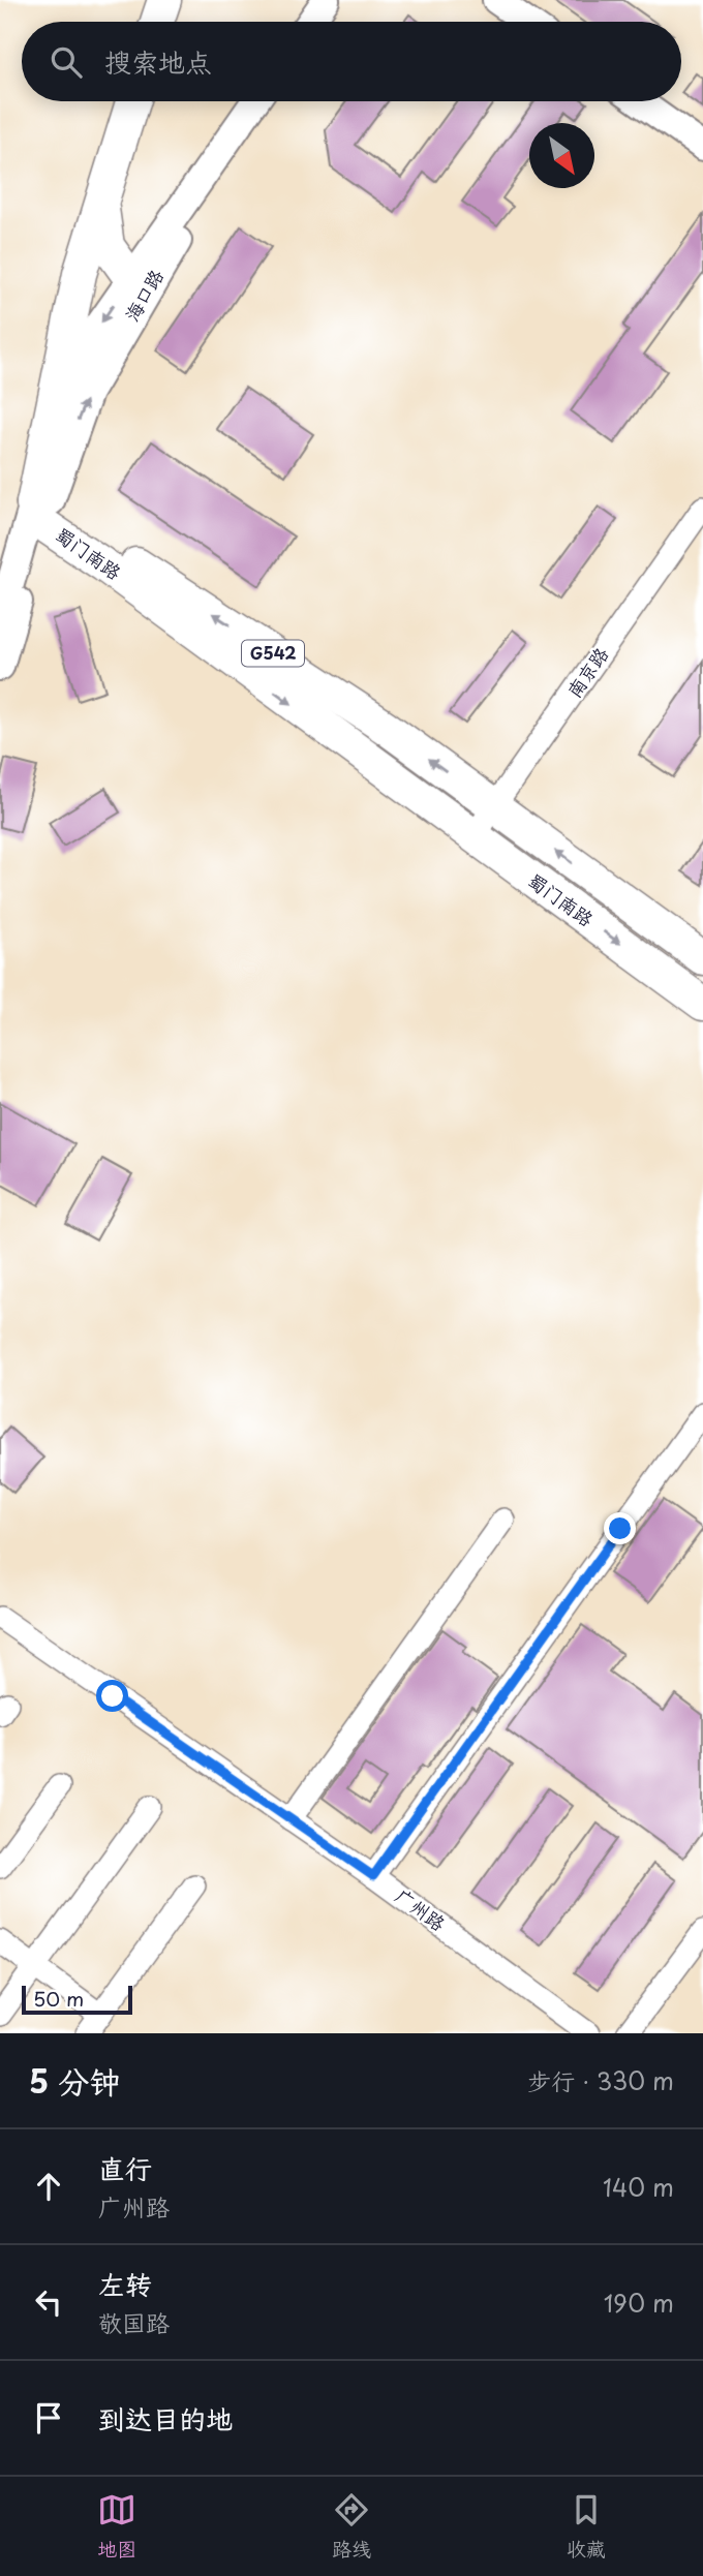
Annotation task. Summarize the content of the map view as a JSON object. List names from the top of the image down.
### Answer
{
  "streets": {
    "highway": ["蜀门南路", "G542"],
    "main road": ["海口路"],
    "street": ["南京路", "广州路"]
  },
  "crossings": [
    ["海口路", "蜀门南路"],
    ["蜀门南路", "南京路"]
  ],
  "scale_bar": "50 m",
  "north": "bottom right",
  "page": {
    "search": "搜索地点",
    "scale": "50 m",
    "heading": ["5 分钟", "步行 · 330 m"],
    "list": [
      ["直行", "广州路", "140 m"],
      ["左转", "敬国路", "190 m"],
      "到达目的地"
    ],
    "nav": ["地图", "路线", "收藏"]
  }
}
